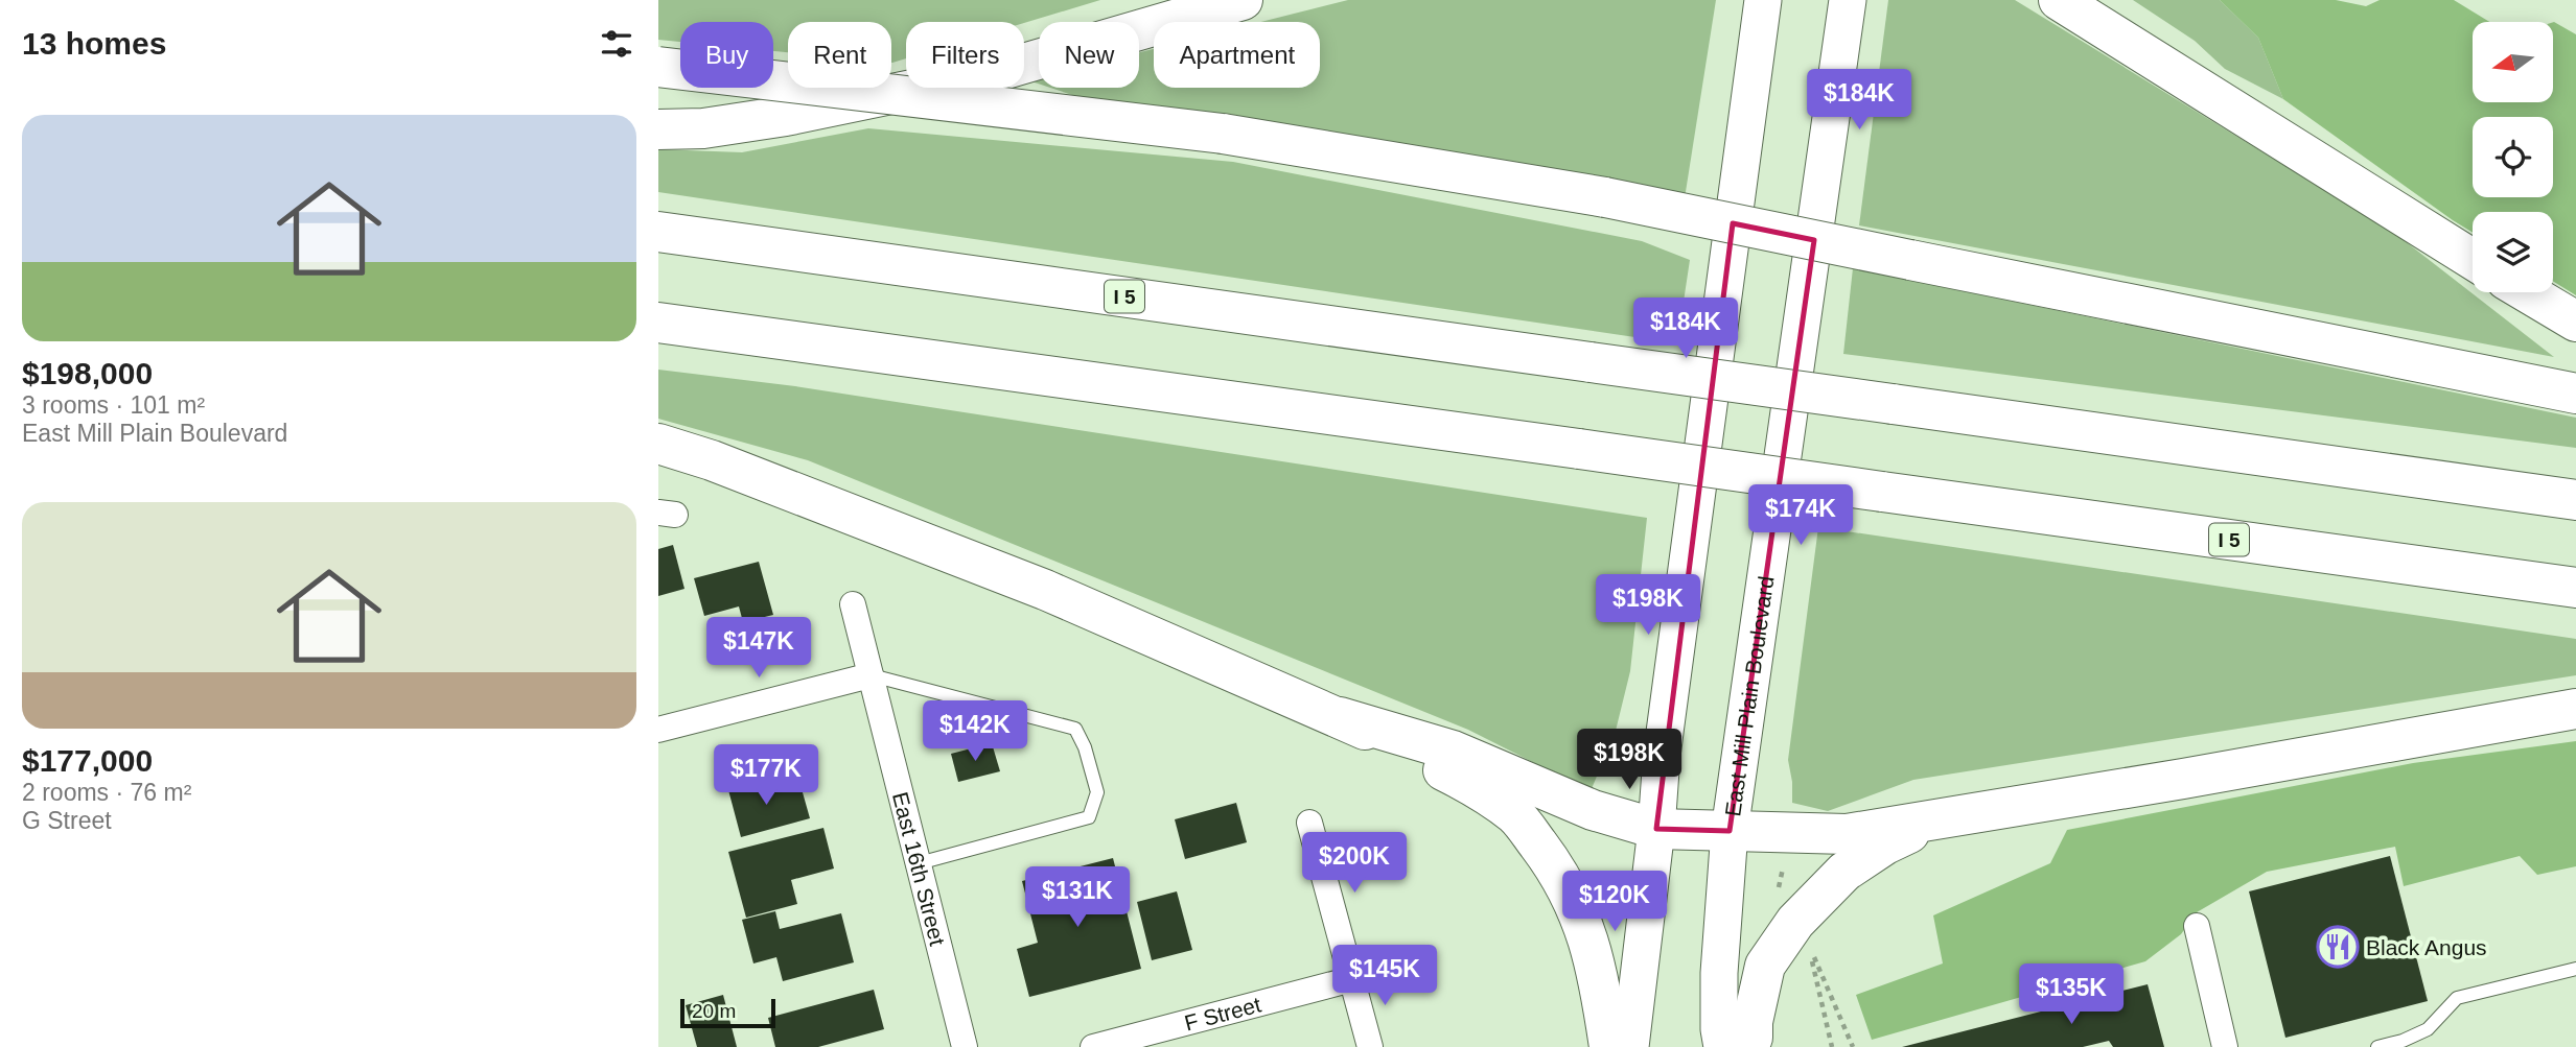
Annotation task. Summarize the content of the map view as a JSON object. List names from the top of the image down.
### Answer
{
  "streets": {
    "highway": ["I 5"],
    "main road": ["East Mill Plain Boulevard"],
    "street": ["East 16th Street", "F Street"]
  },
  "places": {
    "restaurant": ["Black Angus"]
  },
  "scale_bar": "20 m",
  "north": "left",
  "page": {
    "heading": "13 homes",
    "chip": [
      "Buy",
      "Rent",
      "Filters",
      "New",
      "Apartment"
    ],
    "price": [
      "$184K",
      "$184K",
      "$174K",
      "$198K",
      "$147K",
      "$142K",
      "$198K",
      "$177K",
      "$200K",
      "$131K",
      "$120K",
      "$145K",
      "$135K"
    ],
    "list": [
      {
        "name": "$198,000",
        "note": "3 rooms · 101 m² · East Mill Plain Boulevard"
      },
      {
        "name": "$177,000",
        "note": "2 rooms · 76 m² · G Street"
      }
    ],
    "scale": "20 m"
  }
}
